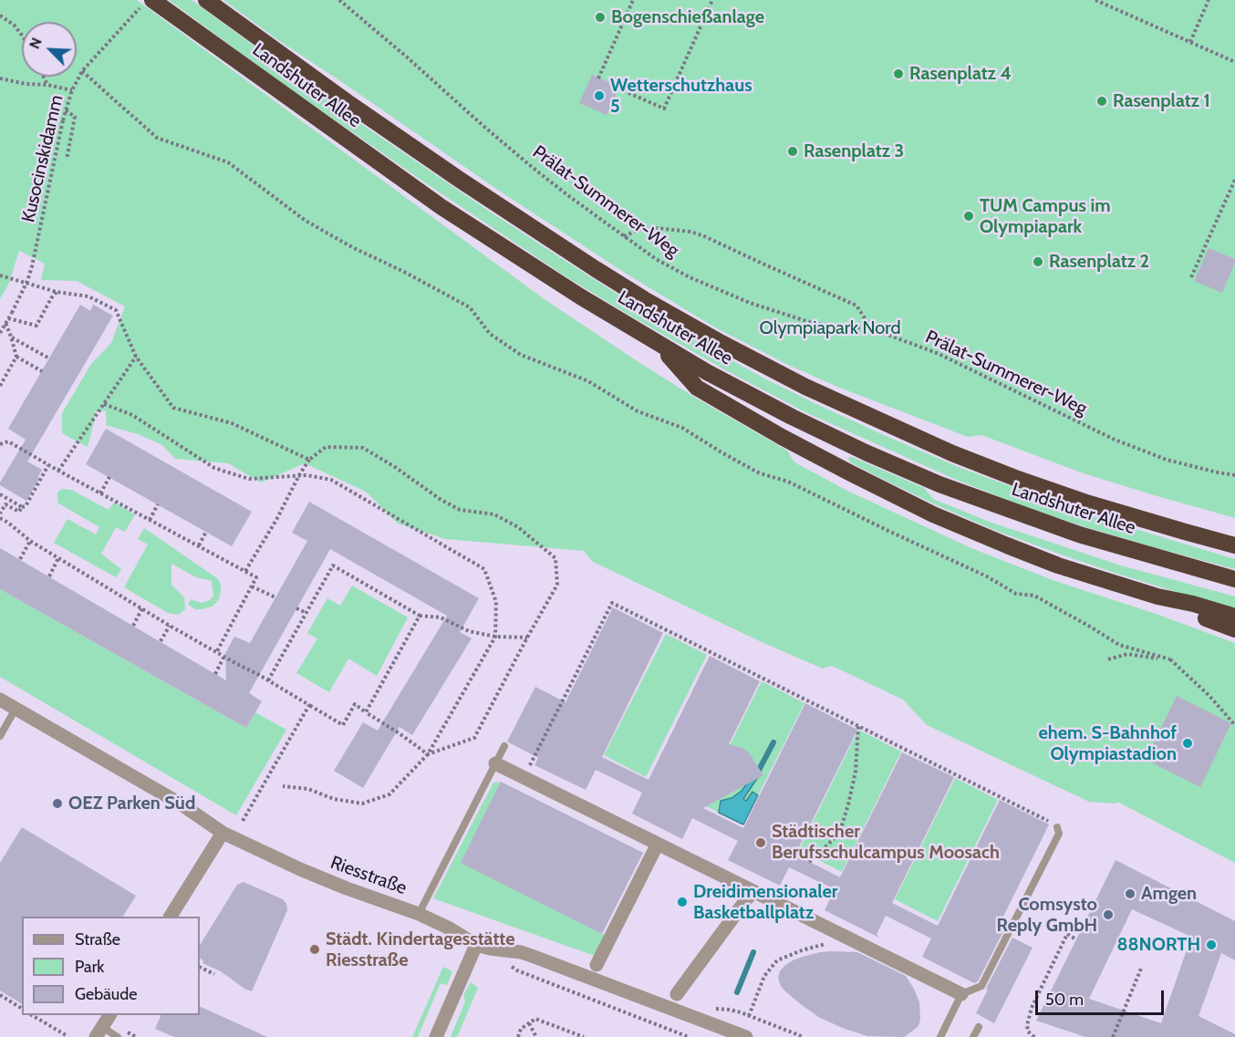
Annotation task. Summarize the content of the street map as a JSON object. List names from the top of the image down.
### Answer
{
  "streets": {
    "highway": ["Landshuter Allee"],
    "street": ["Riesstraße"],
    "path": ["Kusocinskidamm", "Prälat-Summerer-Weg"]
  },
  "crossings": [
    ["Landshuter Allee", "Kusocinskidamm"]
  ],
  "parks": ["Olympiapark Nord"],
  "places": [
    "Bogenschießanlage",
    "Rasenplatz 4",
    "Wetterschutzhaus 5",
    "Rasenplatz 1",
    "Rasenplatz 3",
    "TUM Campus im Olympiapark",
    "Rasenplatz 2",
    "ehem. S-Bahnhof Olympiastadion",
    "OEZ Parken Süd",
    "Städtischer Berufsschulcampus Moosach",
    "Amgen",
    "Dreidimensionaler Basketballplatz",
    "Comsysto Reply GmbH",
    "88NORTH",
    "Städt. Kindertagesstätte Riesstraße"
  ],
  "legend": ["Straße", "Park", "Gebäude"],
  "scale_bar": "50 m",
  "north": "top left"
}
